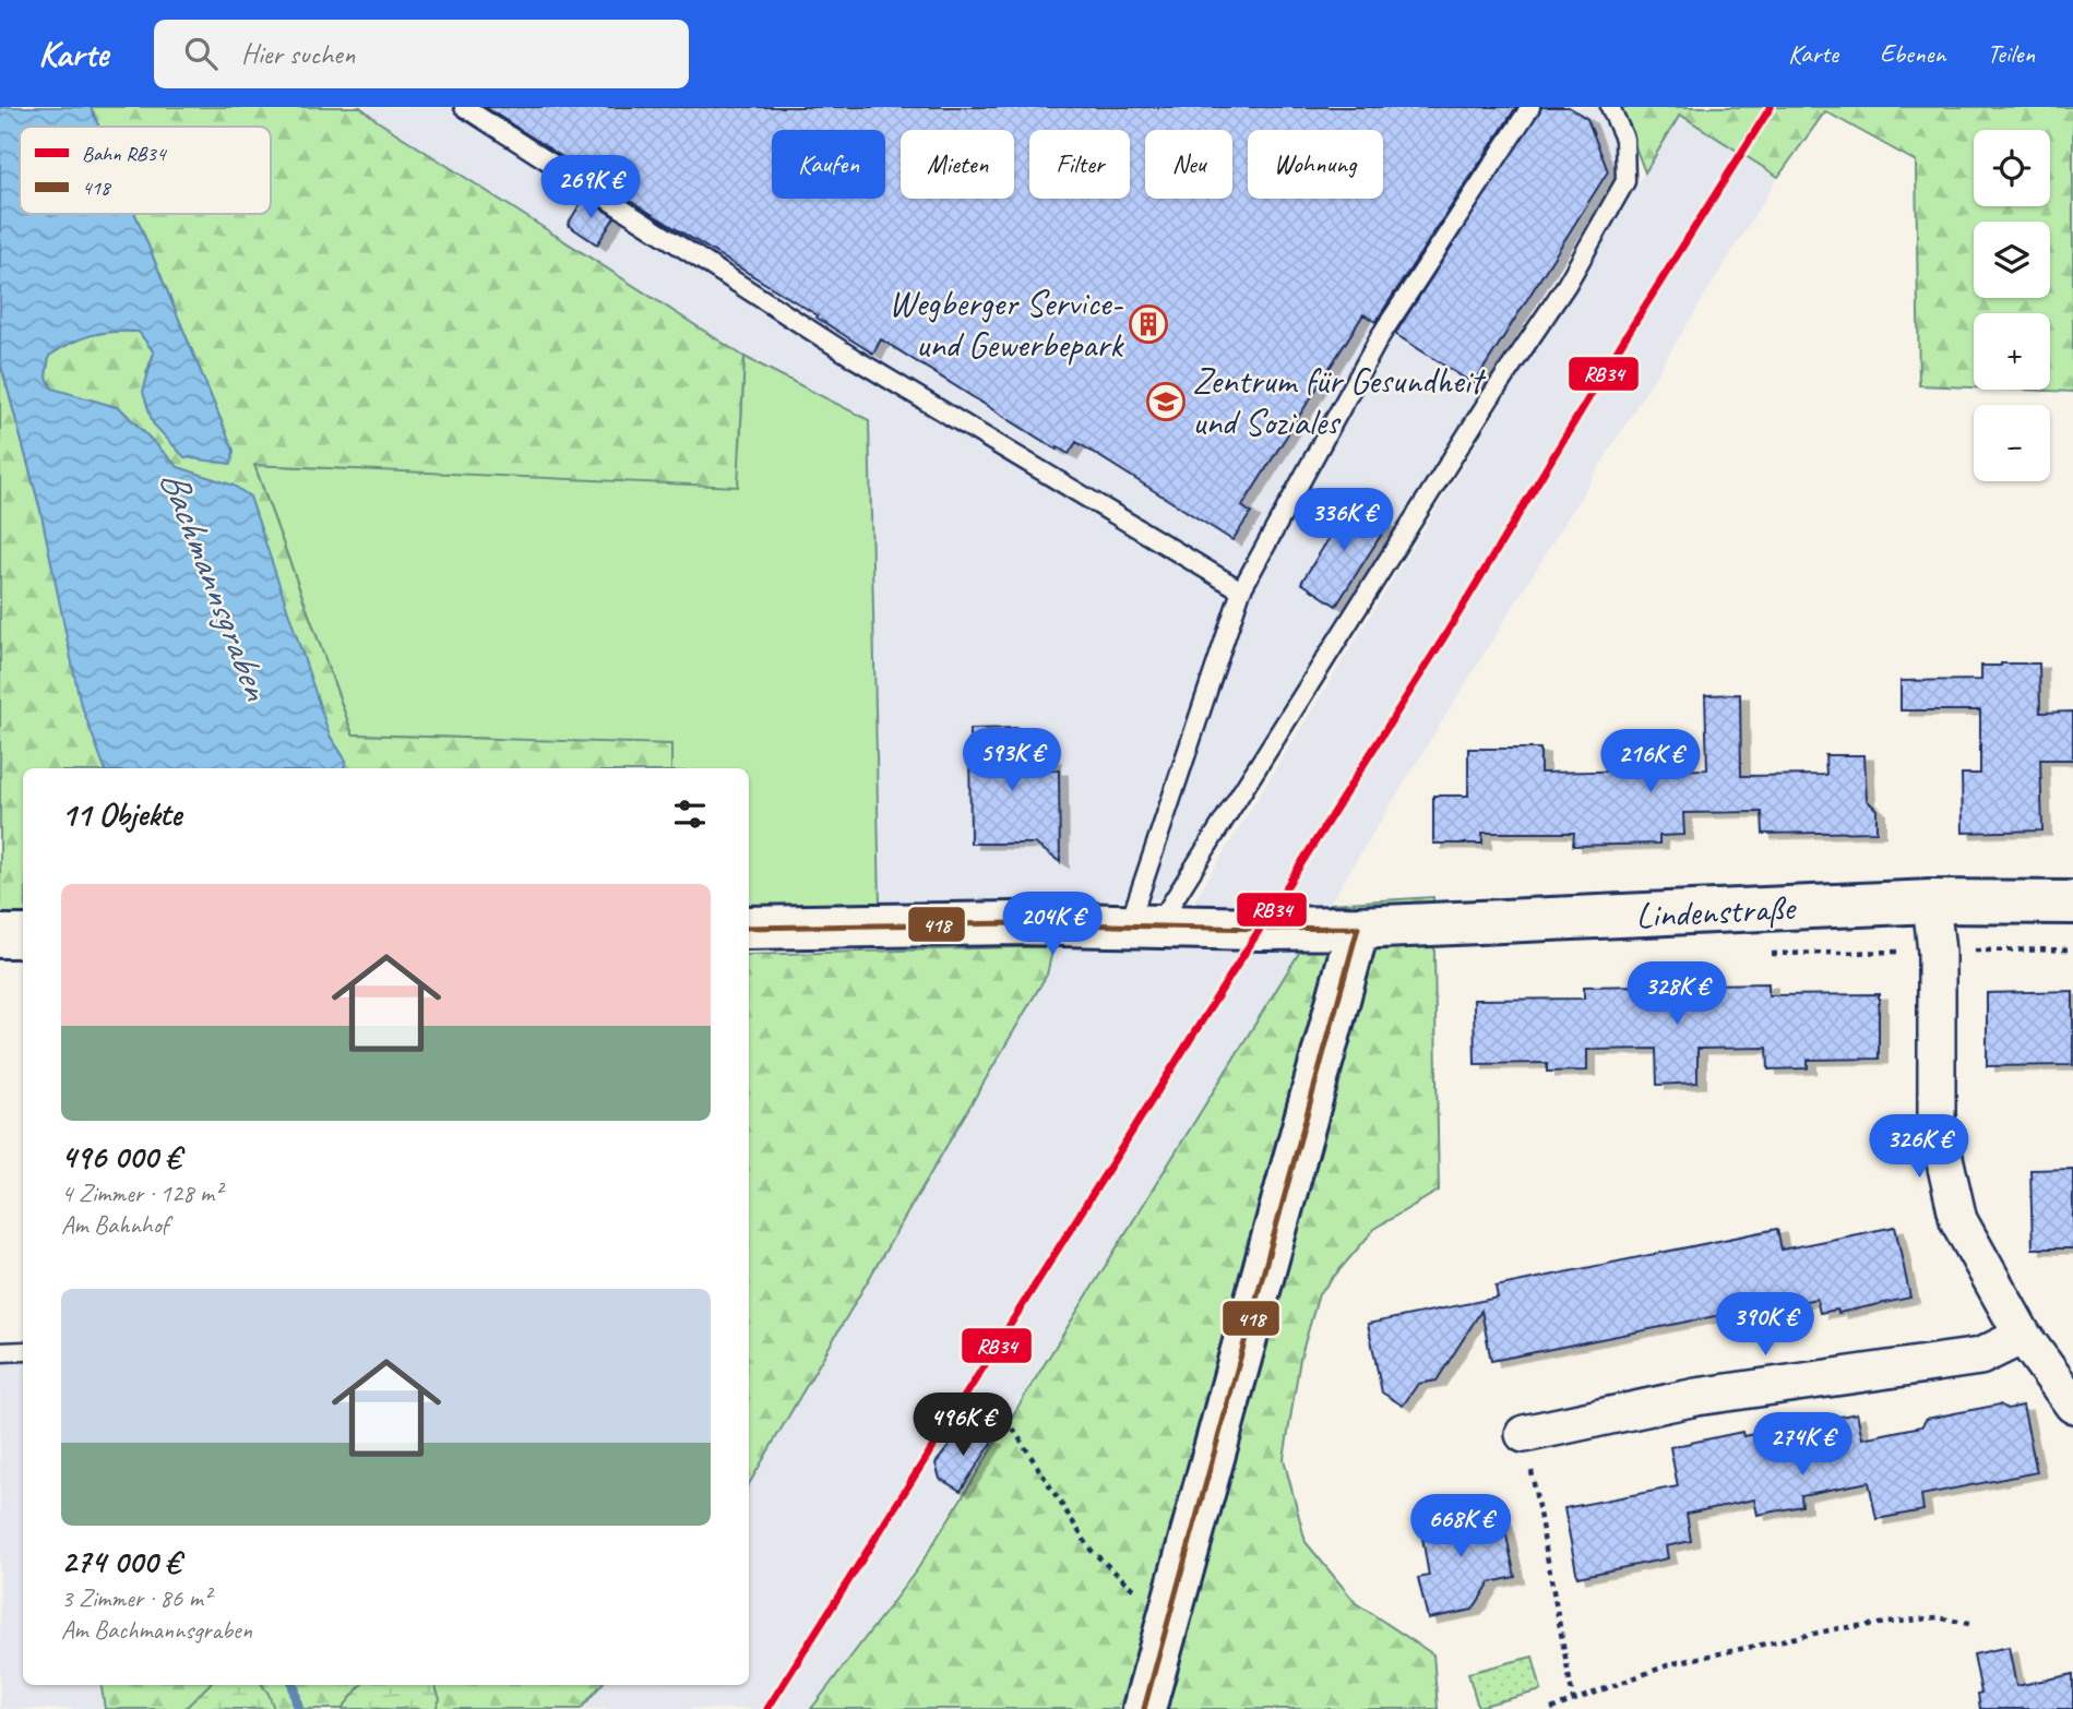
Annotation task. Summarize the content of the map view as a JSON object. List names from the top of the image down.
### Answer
{
  "streets": {
    "street": ["Lindenstraße"]
  },
  "water": ["Bachmannsgraben"],
  "places": {
    "building": ["Wegberger Service- und Gewerbepark"],
    "school or university": ["Zentrum für Gesundheit und Soziales"]
  },
  "lines": ["rail line RB34", "transit line 418"],
  "legend": ["Bahn RB34", "418"],
  "page": {
    "header": "Karte",
    "search": "Hier suchen",
    "nav": ["Karte", "Ebenen", "Teilen"],
    "map_buttons": ["+", "−"],
    "chip": [
      "Kaufen",
      "Mieten",
      "Filter",
      "Neu",
      "Wohnung"
    ],
    "price": [
      "269K €",
      "336K €",
      "593K €",
      "216K €",
      "204K €",
      "328K €",
      "326K €",
      "390K €",
      "496K €",
      "274K €",
      "668K €"
    ],
    "heading": "11 Objekte",
    "list": [
      {
        "name": "496 000 €",
        "note": "4 Zimmer · 128 m² · Am Bahnhof"
      },
      {
        "name": "274 000 €",
        "note": "3 Zimmer · 86 m² · Am Bachmannsgraben"
      }
    ]
  }
}
